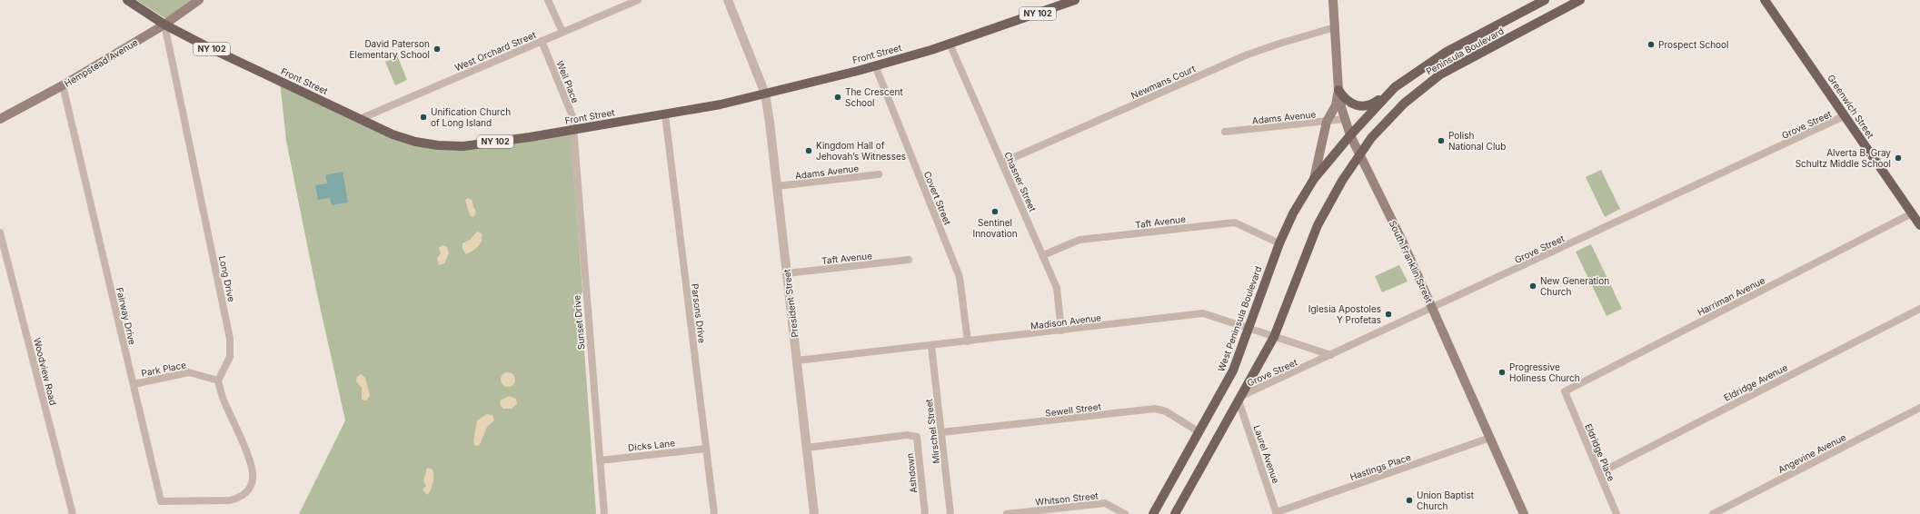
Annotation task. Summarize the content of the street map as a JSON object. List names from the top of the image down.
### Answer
{
  "streets": {
    "main road": [
      "NY 102",
      "Peninsula Boulevard",
      "Front Street",
      "Hempstead Avenue",
      "Greenwich Street",
      "South Franklin Street",
      "West Peninsula Boulevard"
    ],
    "street": [
      "West Orchard Street",
      "Weil Place",
      "Newmans Court",
      "Adams Avenue",
      "Grove Street",
      "Chasner Street",
      "Covert Street",
      "Taft Avenue",
      "Long Drive",
      "Harriman Avenue",
      "President Street",
      "Parsons Drive",
      "Fairway Drive",
      "Madison Avenue",
      "Sunset Drive",
      "Park Place",
      "Woodview Road",
      "Eldridge Avenue",
      "Sewell Street",
      "Mirschel Street",
      "Dicks Lane",
      "Eldridge Place",
      "Angevine Avenue",
      "Laurel Avenue",
      "Hastings Place",
      "Ashdown",
      "Whitson Street"
    ]
  },
  "crossings": [
    ["West Orchard Street", "Front Street"],
    ["West Orchard Street", "Weil Place"],
    ["Peninsula Boulevard", "South Franklin Street"],
    ["Peninsula Boulevard", "West Peninsula Boulevard"],
    ["Front Street", "Hempstead Avenue"],
    ["Front Street", "Weil Place"],
    ["Front Street", "Chasner Street"],
    ["Front Street", "Covert Street"],
    ["Front Street", "Long Drive"],
    ["Front Street", "President Street"],
    ["Front Street", "Parsons Drive"],
    ["Front Street", "Sunset Drive"],
    ["Hempstead Avenue", "Long Drive"],
    ["Hempstead Avenue", "Fairway Drive"],
    ["Weil Place", "Sunset Drive"],
    ["Newmans Court", "Chasner Street"],
    ["Newmans Court", "South Franklin Street"],
    ["Greenwich Street", "Grove Street"],
    ["Greenwich Street", "Harriman Avenue"],
    ["Adams Avenue", "South Franklin Street"],
    ["Adams Avenue", "President Street"],
    ["Grove Street", "South Franklin Street"],
    ["Grove Street", "Madison Avenue"],
    ["Grove Street", "Laurel Avenue"],
    ["Chasner Street", "Taft Avenue"],
    ["Chasner Street", "Madison Avenue"],
    ["Covert Street", "Madison Avenue"],
    ["Taft Avenue", "President Street"],
    ["Taft Avenue", "West Peninsula Boulevard"],
    ["South Franklin Street", "West Peninsula Boulevard"],
    ["South Franklin Street", "Hastings Place"],
    ["Long Drive", "Fairway Drive"],
    ["Long Drive", "Park Place"],
    ["Harriman Avenue", "Eldridge Place"],
    ["President Street", "Madison Avenue"],
    ["President Street", "Ashdown"],
    ["Parsons Drive", "Dicks Lane"],
    ["Fairway Drive", "Park Place"],
    ["West Peninsula Boulevard", "Madison Avenue"],
    ["West Peninsula Boulevard", "Sewell Street"],
    ["Madison Avenue", "Mirschel Street"],
    ["Sunset Drive", "Dicks Lane"],
    ["Eldridge Avenue", "Eldridge Place"],
    ["Sewell Street", "Mirschel Street"],
    ["Laurel Avenue", "Hastings Place"]
  ],
  "places": [
    "Prospect School",
    "David Paterson Elementary School",
    "The Crescent School",
    "Unification Church of Long Island",
    "Polish National Club",
    "Kingdom Hall of Jehovah’s Witnesses",
    "Alverta B. Gray Schultz Middle School",
    "Sentinel Innovation",
    "New Generation Church",
    "Iglesia Apostoles Y Profetas",
    "Progressive Holiness Church",
    "Union Baptist Church"
  ]
}
